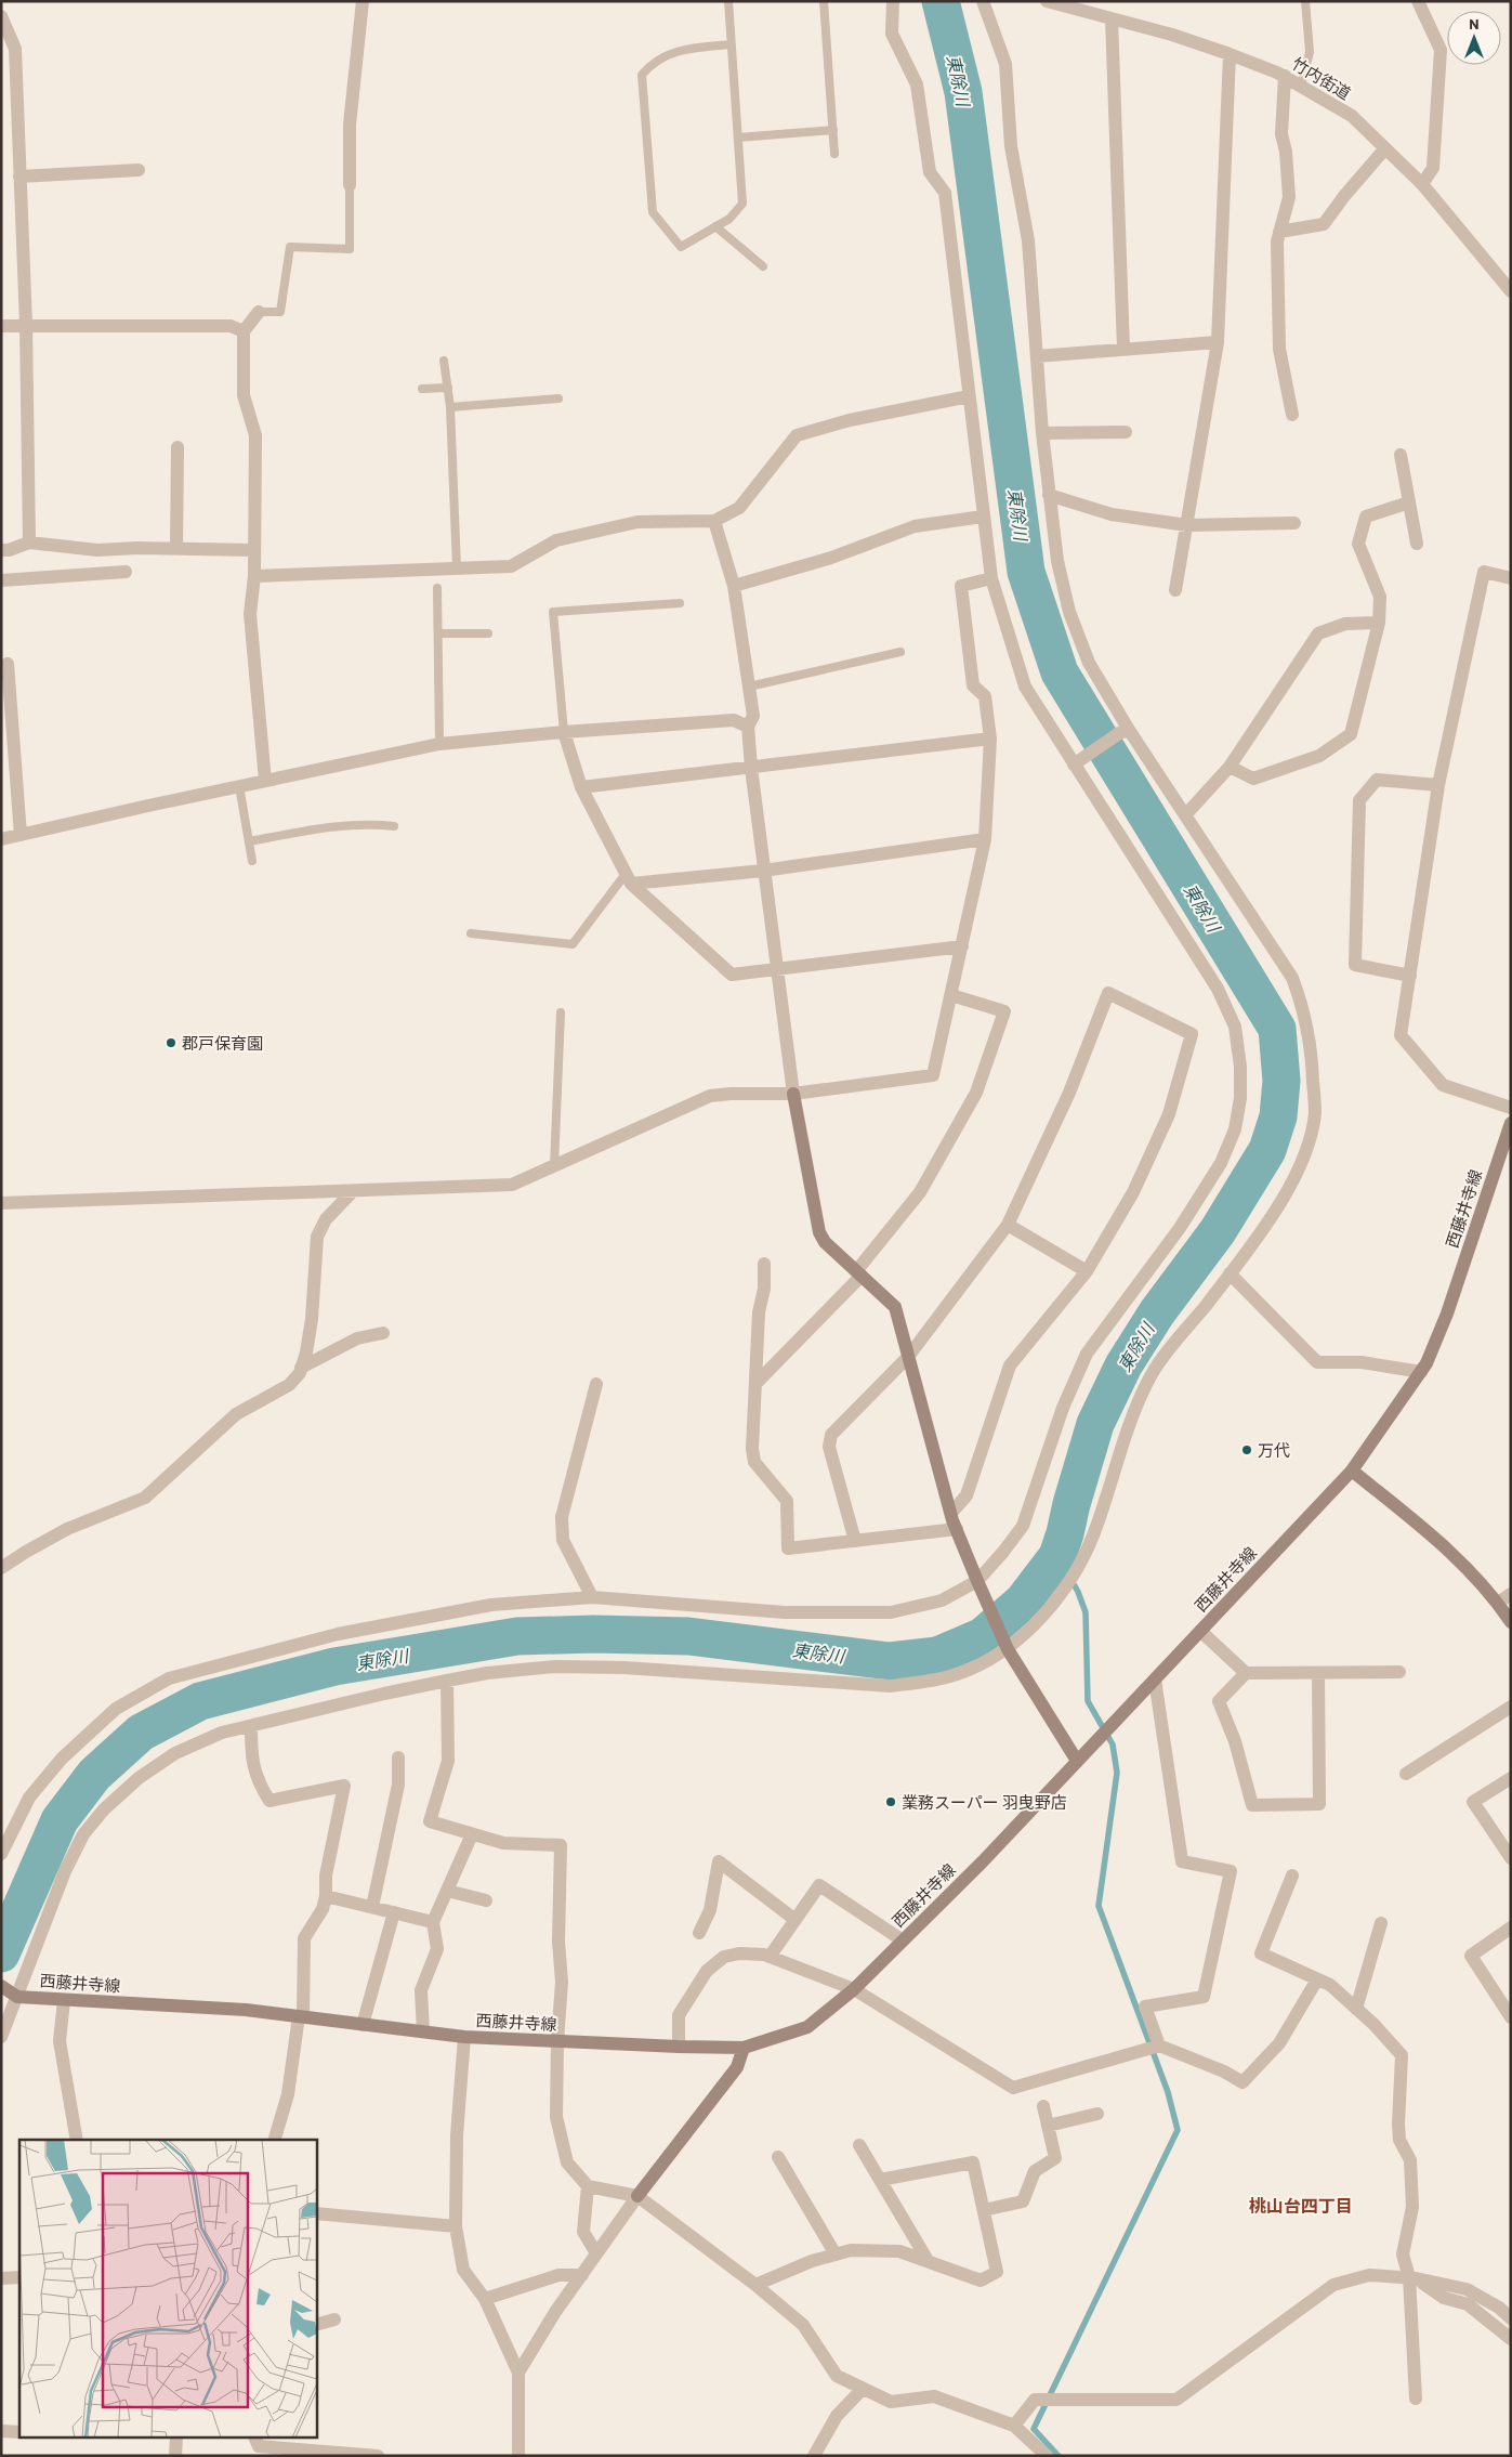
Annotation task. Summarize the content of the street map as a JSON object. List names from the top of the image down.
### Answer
{
  "streets": {
    "main road": ["西藤井寺線"],
    "street": ["竹内街道"]
  },
  "districts": ["桃山台四丁目"],
  "water": ["東除川"],
  "places": ["郡戸保育園", "万代", "業務スーパー 羽曳野店"],
  "north": "top"
}
